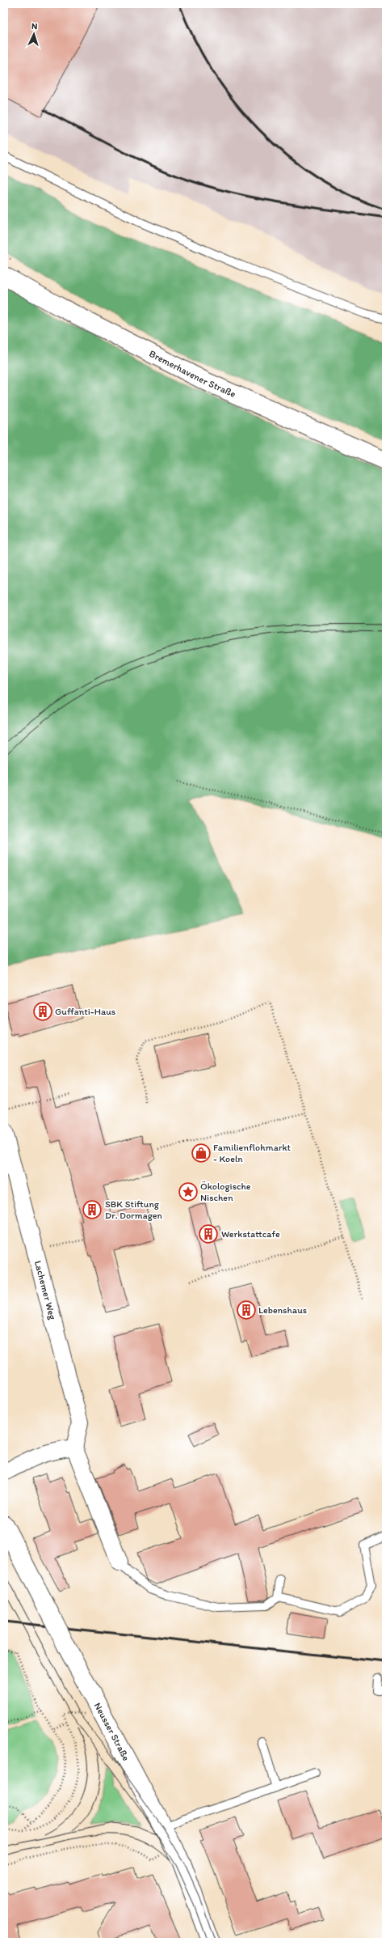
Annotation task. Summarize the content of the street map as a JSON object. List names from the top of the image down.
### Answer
{
  "streets": {
    "main road": ["Bremerhavener Straße", "Neusser Straße"],
    "street": ["Lachemer Weg"]
  },
  "places": {
    "building": [
      "Guffanti-Haus",
      "SBK Stiftung Dr. Dormagen",
      "Werkstattcafe",
      "Lebenshaus"
    ],
    "shop": ["Familienflohmarkt - Koeln"],
    "place": ["Ökologische Nischen"]
  },
  "north": "top"
}
